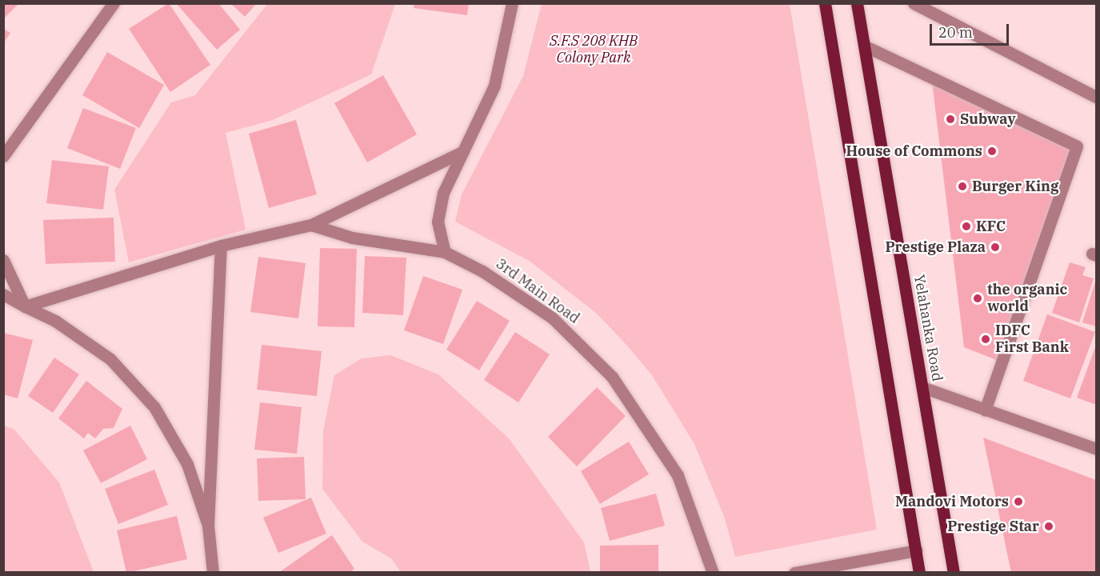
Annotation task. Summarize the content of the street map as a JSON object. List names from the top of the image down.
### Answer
{
  "streets": {
    "main road": ["Yelahanka Road"],
    "street": ["3rd Main Road"]
  },
  "parks": ["S.F.S 208 KHB Colony Park"],
  "places": [
    "Subway",
    "House of Commons",
    "Burger King",
    "KFC",
    "Prestige Plaza",
    "the organic world",
    "IDFC First Bank",
    "Mandovi Motors",
    "Prestige Star"
  ],
  "scale_bar": "20 m"
}
